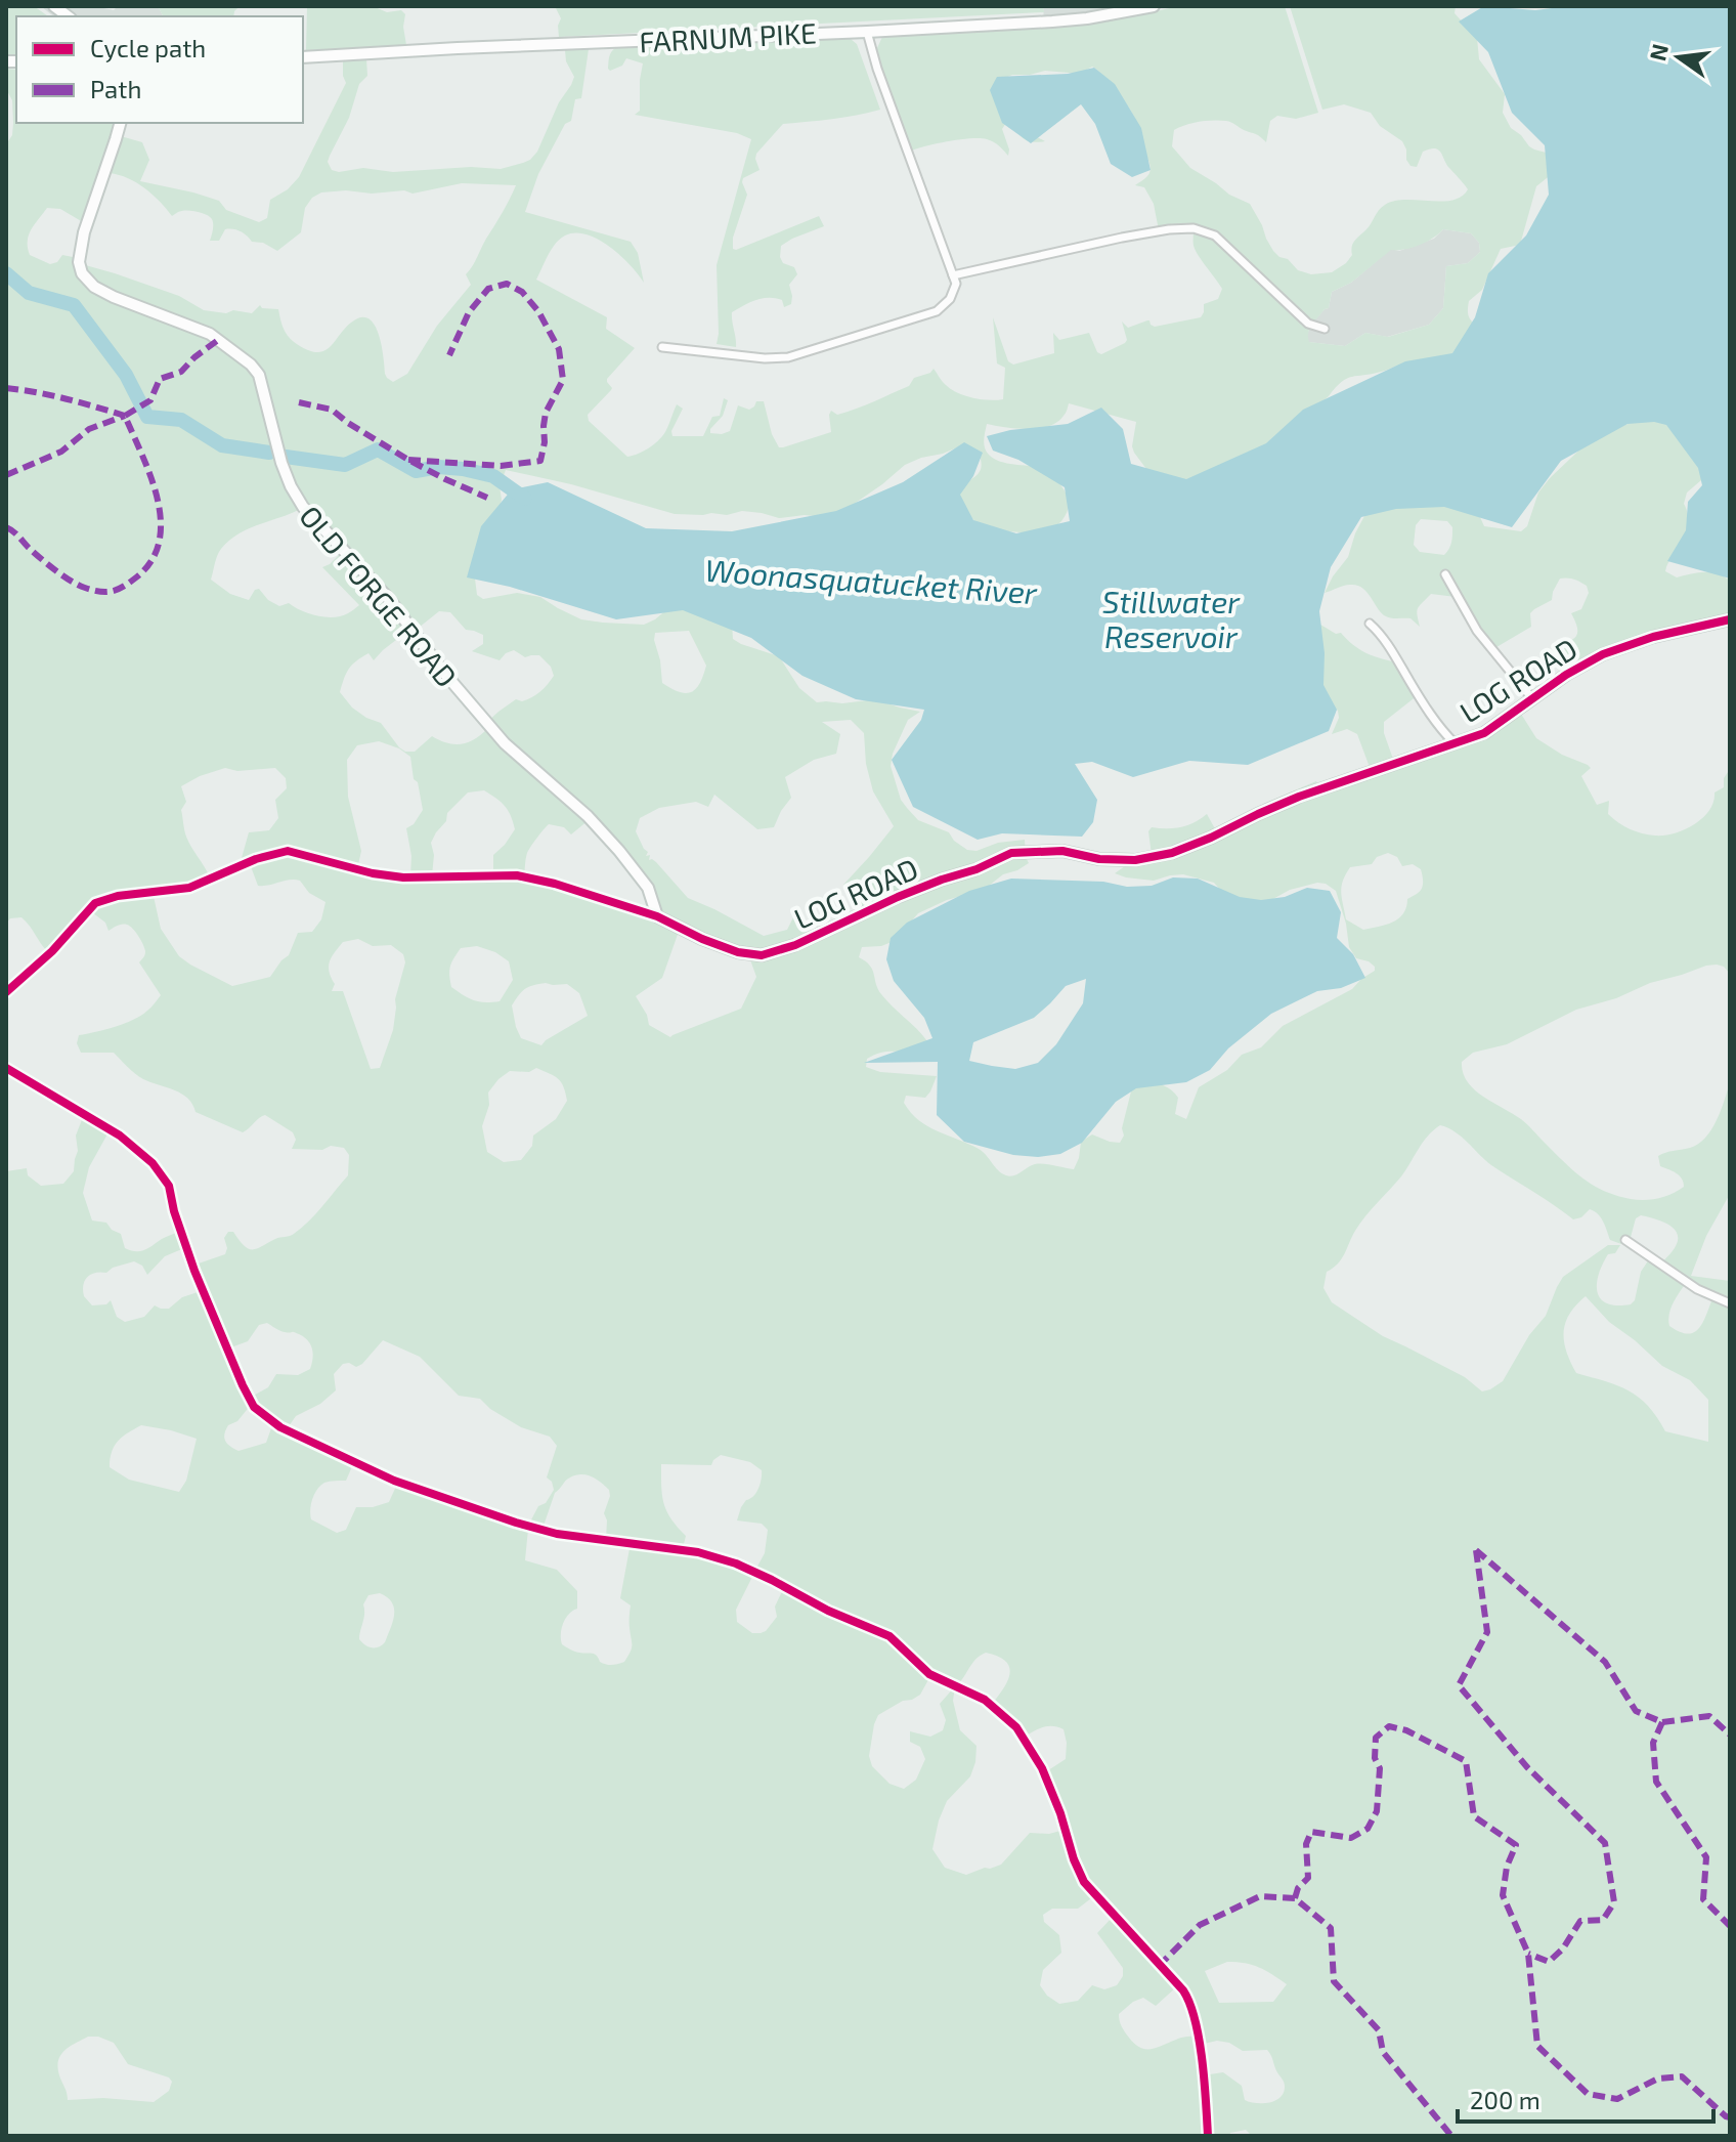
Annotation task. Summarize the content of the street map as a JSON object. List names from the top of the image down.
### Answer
{
  "streets": {
    "street": ["FARNUM PIKE", "OLD FORGE ROAD", "LOG ROAD"]
  },
  "crossings": [
    ["OLD FORGE ROAD", "LOG ROAD"]
  ],
  "water": ["Woonasquatucket River", "Stillwater Reservoir"],
  "legend": ["Cycle path", "Path"],
  "scale_bar": "200 m",
  "north": "left"
}
